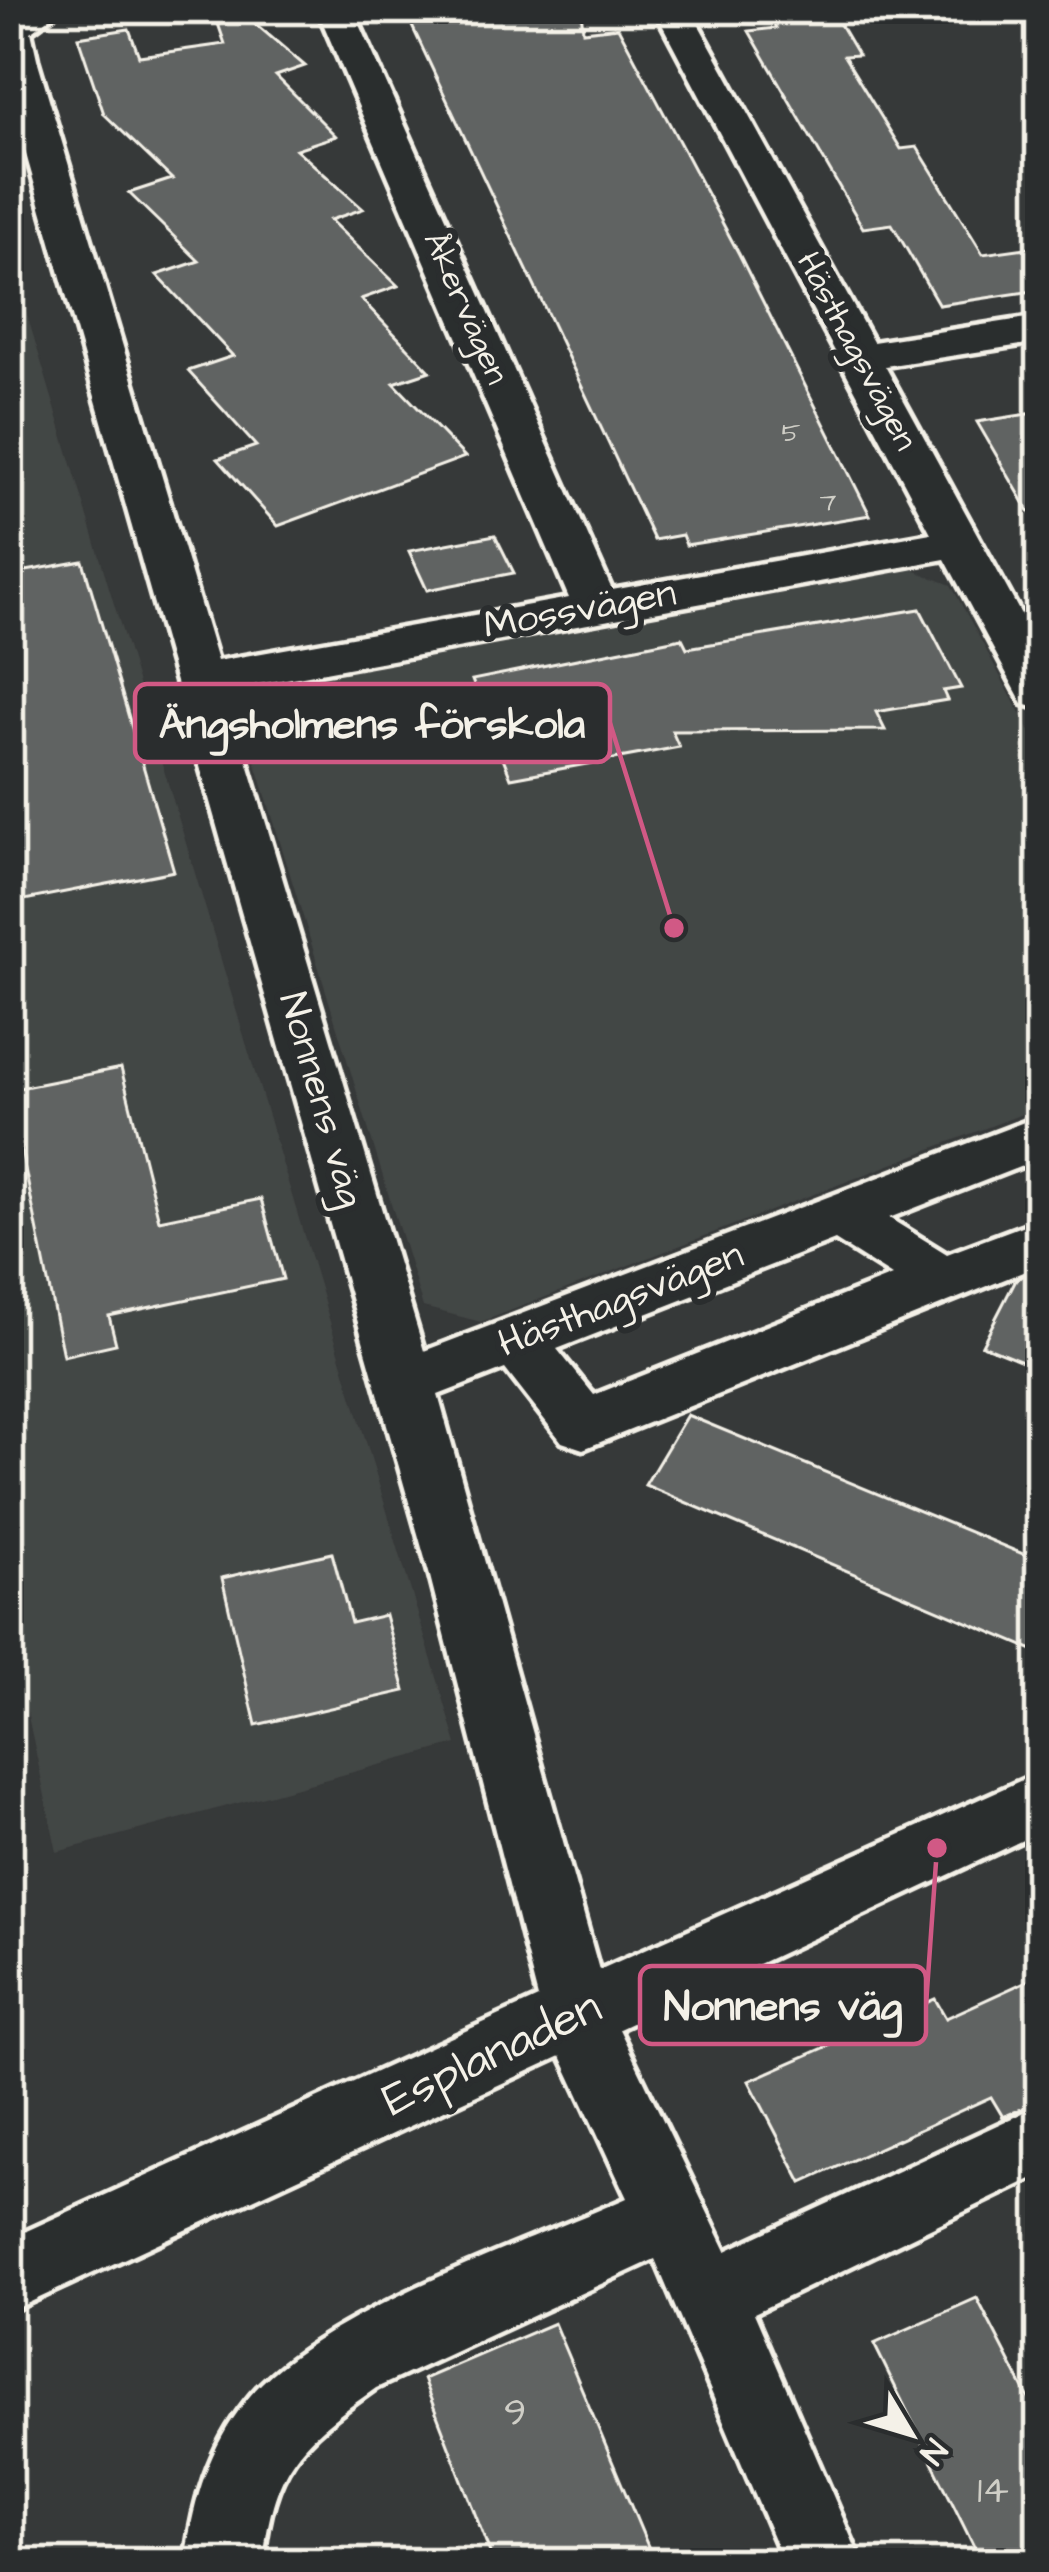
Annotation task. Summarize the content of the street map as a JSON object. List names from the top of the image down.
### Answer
{
  "streets": {
    "street": [
      "Åkervägen",
      "Hästhagsvägen",
      "Mossvägen",
      "Nonnens väg",
      "Esplanaden"
    ]
  },
  "crossings": [
    ["Åkervägen", "Mossvägen"],
    ["Hästhagsvägen", "Mossvägen"],
    ["Hästhagsvägen", "Nonnens väg"],
    ["Mossvägen", "Nonnens väg"],
    ["Nonnens väg", "Esplanaden"]
  ],
  "places": ["Ängsholmens förskola", "Nonnens väg"],
  "house_numbers": [
    "5",
    "7",
    "9",
    "14"
  ],
  "north": "bottom right"
}
